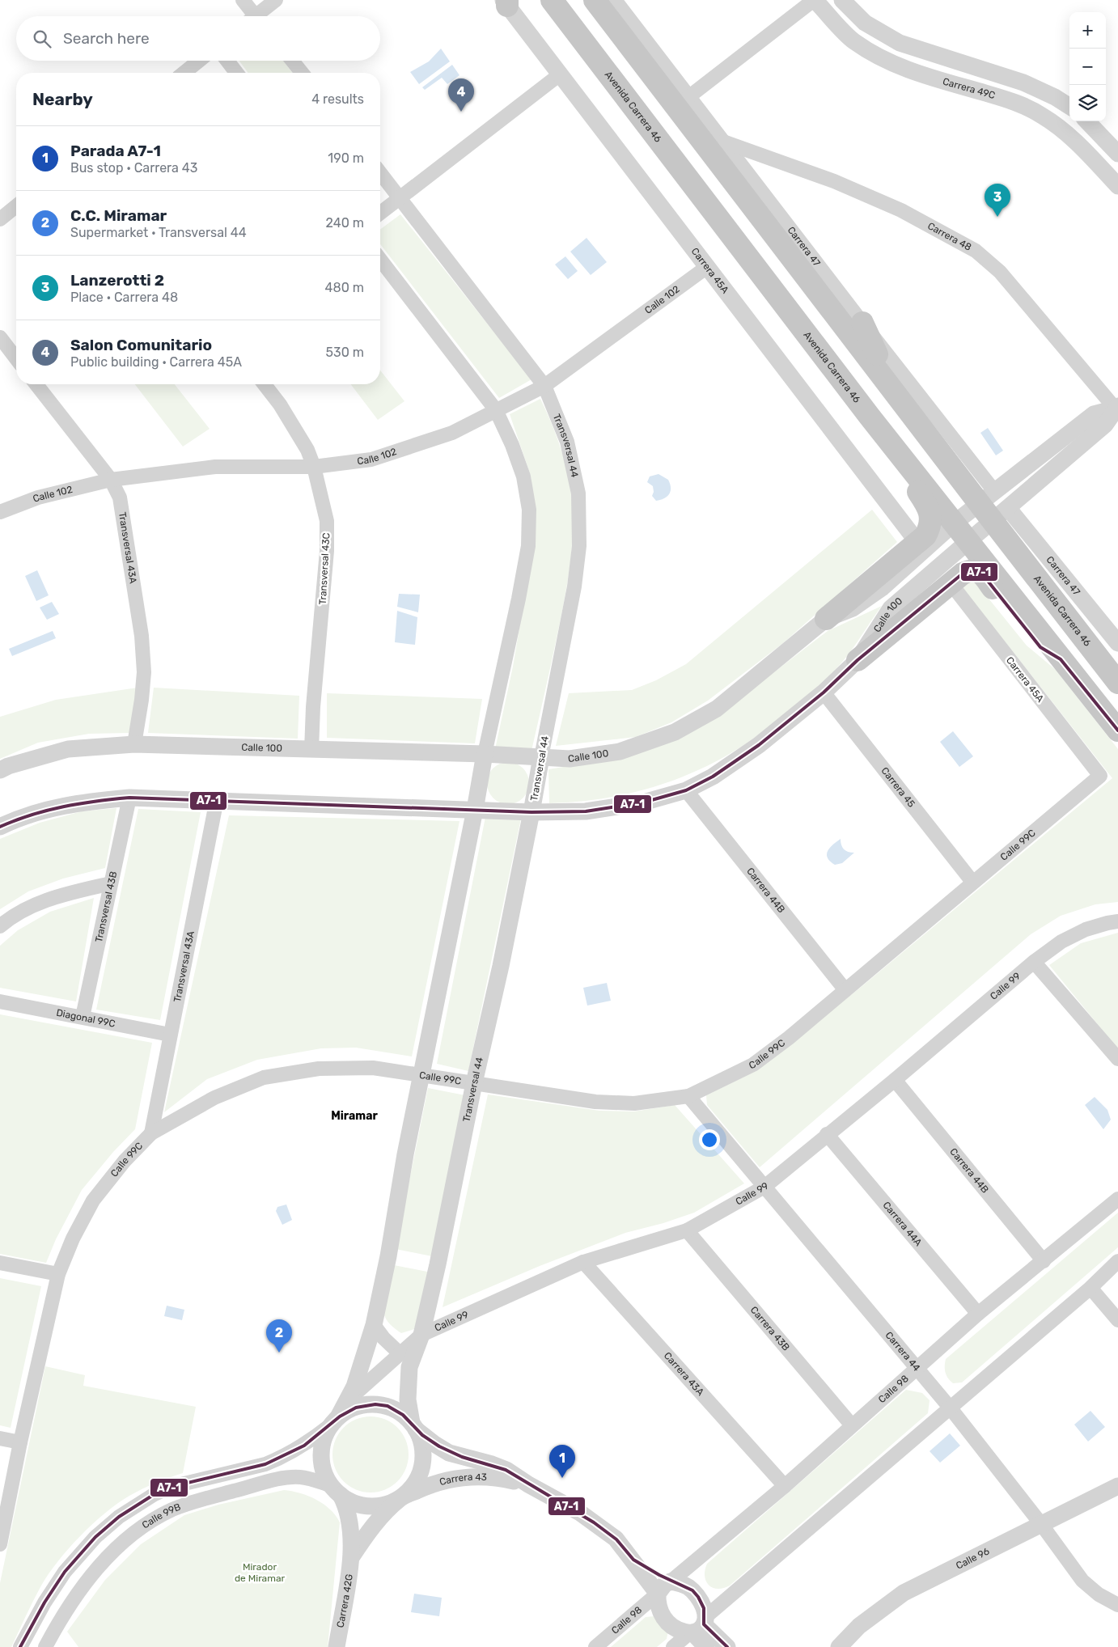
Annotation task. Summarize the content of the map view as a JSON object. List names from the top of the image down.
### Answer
{
  "streets": {
    "main road": ["Avenida Carrera 46"],
    "street": [
      "Carrera 49C",
      "Carrera 48",
      "Carrera 47",
      "Carrera 45A",
      "Calle 102",
      "Transversal 44",
      "Transversal 43A",
      "Transversal 43C",
      "Calle 100",
      "Carrera 45",
      "Calle 99C",
      "Carrera 44B",
      "Transversal 43B",
      "Calle 99",
      "Diagonal 99C",
      "Carrera 44A",
      "Carrera 43B",
      "Carrera 44",
      "Carrera 43A",
      "Calle 98",
      "Carrera 43",
      "Calle 99B",
      "Calle 96",
      "Carrera 42G"
    ]
  },
  "crossings": [
    ["Avenida Carrera 46", "Carrera 47"],
    ["Avenida Carrera 46", "Calle 100"],
    ["Carrera 48", "Carrera 47"],
    ["Carrera 48", "Calle 100"],
    ["Carrera 47", "Calle 100"],
    ["Carrera 45A", "Calle 102"],
    ["Carrera 45A", "Calle 99C"],
    ["Calle 102", "Transversal 44"],
    ["Calle 102", "Transversal 43A"],
    ["Calle 102", "Transversal 43C"],
    ["Transversal 44", "Calle 100"],
    ["Transversal 44", "Calle 99C"],
    ["Transversal 44", "Calle 99"],
    ["Transversal 44", "Carrera 43"],
    ["Transversal 44", "Calle 99B"],
    ["Transversal 44", "Carrera 42G"],
    ["Transversal 43A", "Calle 100"],
    ["Transversal 43A", "Calle 99C"],
    ["Transversal 43A", "Diagonal 99C"],
    ["Transversal 43C", "Calle 100"],
    ["Calle 100", "Carrera 45"],
    ["Calle 100", "Carrera 44B"],
    ["Calle 100", "Transversal 43B"],
    ["Carrera 45", "Calle 99C"],
    ["Calle 99C", "Carrera 44B"],
    ["Calle 99C", "Carrera 44"],
    ["Carrera 44B", "Calle 99"],
    ["Carrera 44B", "Calle 98"],
    ["Transversal 43B", "Diagonal 99C"],
    ["Calle 99", "Carrera 44A"],
    ["Calle 99", "Carrera 43B"],
    ["Calle 99", "Carrera 44"],
    ["Calle 99", "Carrera 43A"],
    ["Carrera 44A", "Calle 98"],
    ["Carrera 43B", "Calle 98"],
    ["Carrera 44", "Calle 98"],
    ["Carrera 44", "Calle 96"],
    ["Carrera 43A", "Calle 98"],
    ["Calle 98", "Carrera 43"],
    ["Carrera 43", "Calle 99B"],
    ["Carrera 43", "Carrera 42G"],
    ["Calle 99B", "Carrera 42G"]
  ],
  "districts": ["Miramar"],
  "parks": ["Mirador de Miramar"],
  "lines": ["transit line A7-1"],
  "page": {
    "map_buttons": ["+", "−"],
    "search": "Search here",
    "heading": ["Nearby", "4 results"],
    "pins": [
      "4",
      "3",
      "2",
      "1"
    ],
    "list": [
      {
        "mark": "1",
        "name": "Parada A7-1",
        "note": "Bus stop · Carrera 43",
        "value": "190 m"
      },
      {
        "mark": "2",
        "name": "C.C. Miramar",
        "note": "Supermarket · Transversal 44",
        "value": "240 m"
      },
      {
        "mark": "3",
        "name": "Lanzerotti 2",
        "note": "Place · Carrera 48",
        "value": "480 m"
      },
      {
        "mark": "4",
        "name": "Salon Comunitario",
        "note": "Public building · Carrera 45A",
        "value": "530 m"
      }
    ]
  }
}
